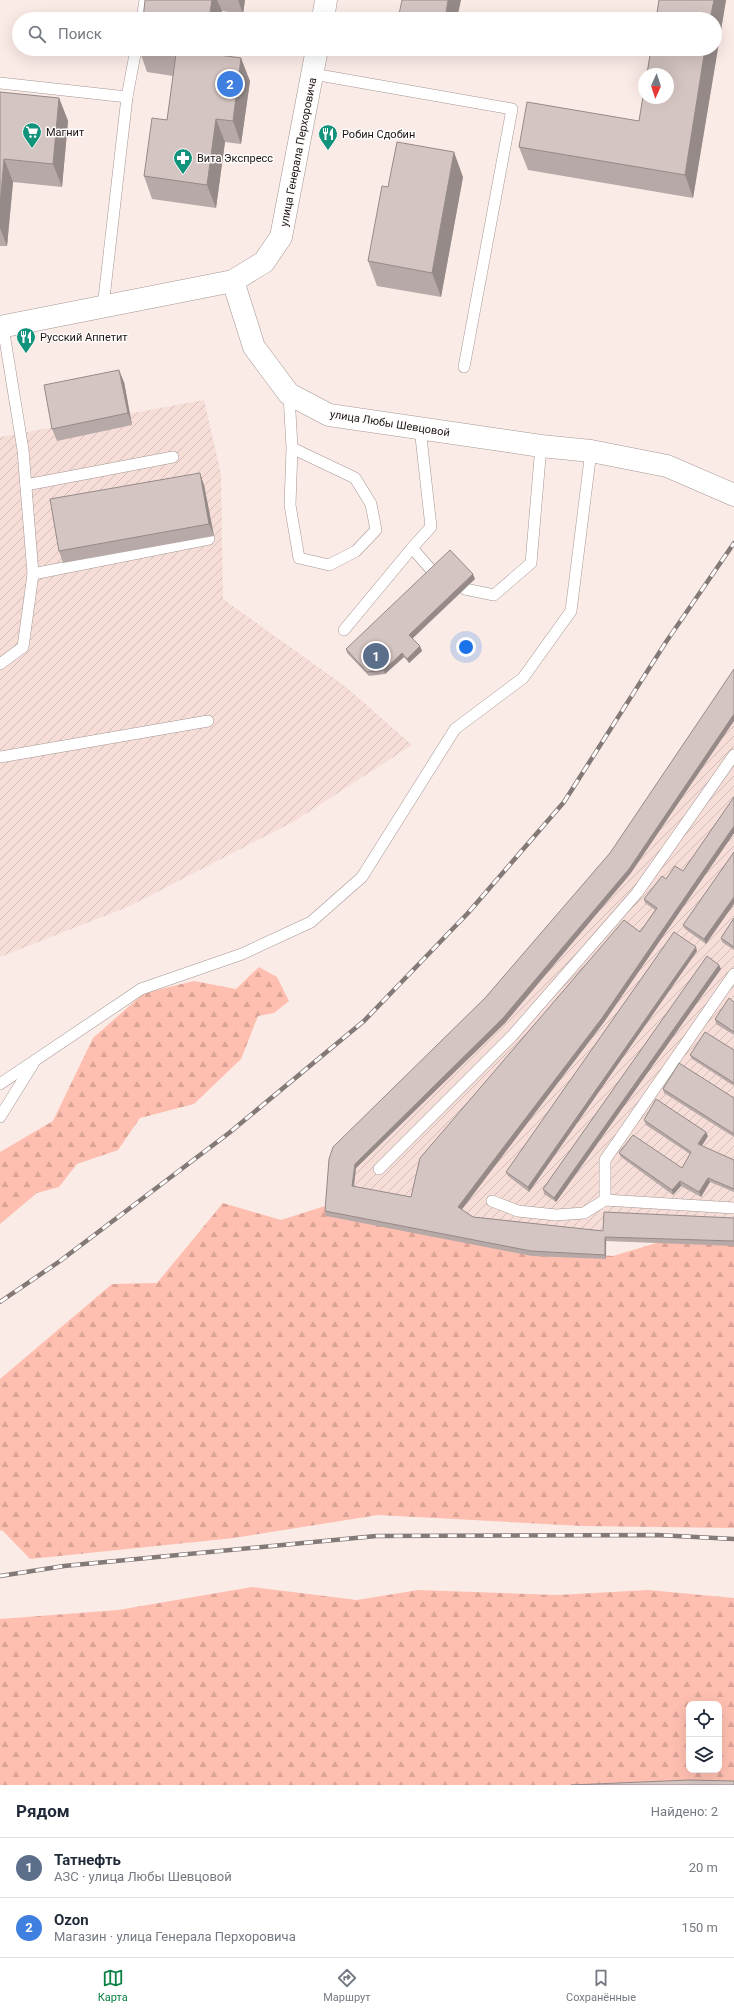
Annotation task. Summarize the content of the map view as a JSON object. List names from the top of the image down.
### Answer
{
  "streets": {
    "street": ["улица Генерала Перхоровича", "улица Любы Шевцовой"]
  },
  "crossings": [
    ["улица Генерала Перхоровича", "улица Любы Шевцовой"]
  ],
  "places": {
    "supermarket": ["Магнит"],
    "restaurant": ["Робин Сдобин", "Русский Аппетит"],
    "pharmacy": ["Вита Экспресс"]
  },
  "north": "bottom",
  "page": {
    "search": "Поиск",
    "pins": ["2", "1"],
    "heading": ["Рядом", "Найдено: 2"],
    "list": [
      {
        "mark": "1",
        "name": "Татнефть",
        "note": "АЗС · улица Любы Шевцовой",
        "value": "20 m"
      },
      {
        "mark": "2",
        "name": "Ozon",
        "note": "Магазин · улица Генерала Перхоровича",
        "value": "150 m"
      }
    ],
    "nav": ["Карта", "Маршрут", "Сохранённые"]
  }
}
